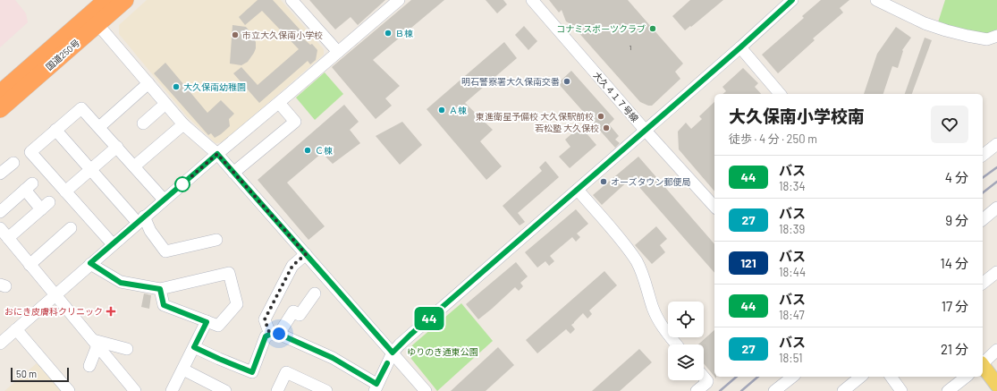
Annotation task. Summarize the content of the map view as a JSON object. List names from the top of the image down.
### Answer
{
  "streets": {
    "highway": ["国道250号"],
    "street": ["大久４１７号線"]
  },
  "parks": ["ゆりのき通東公園"],
  "places": {
    "other": [
      "コナミスポーツクラブ",
      "Ｂ棟",
      "市立大久保南小学校",
      "明石警察署大久保南交番",
      "大久保南幼稚園",
      "Ａ棟",
      "東進衛星予備校 大久保駅前校",
      "若松塾 大久保校",
      "Ｃ棟",
      "オーズタウン郵便局"
    ],
    "health": ["おにき皮膚科クリニック"]
  },
  "lines": ["bus line 44"],
  "house_numbers": ["1"],
  "scale_bar": "50 m",
  "page": {
    "on_map": "44",
    "heading": ["大久保南小学校南", "徒歩 · 4 分 · 250 m"],
    "list": [
      {
        "mark": "44",
        "name": "バス",
        "note": "18:34",
        "value": "4 分"
      },
      {
        "mark": "27",
        "name": "バス",
        "note": "18:39",
        "value": "9 分"
      },
      {
        "mark": "121",
        "name": "バス",
        "note": "18:44",
        "value": "14 分"
      },
      {
        "mark": "44",
        "name": "バス",
        "note": "18:47",
        "value": "17 分"
      },
      {
        "mark": "27",
        "name": "バス",
        "note": "18:51",
        "value": "21 分"
      }
    ],
    "scale": "50 m"
  }
}
